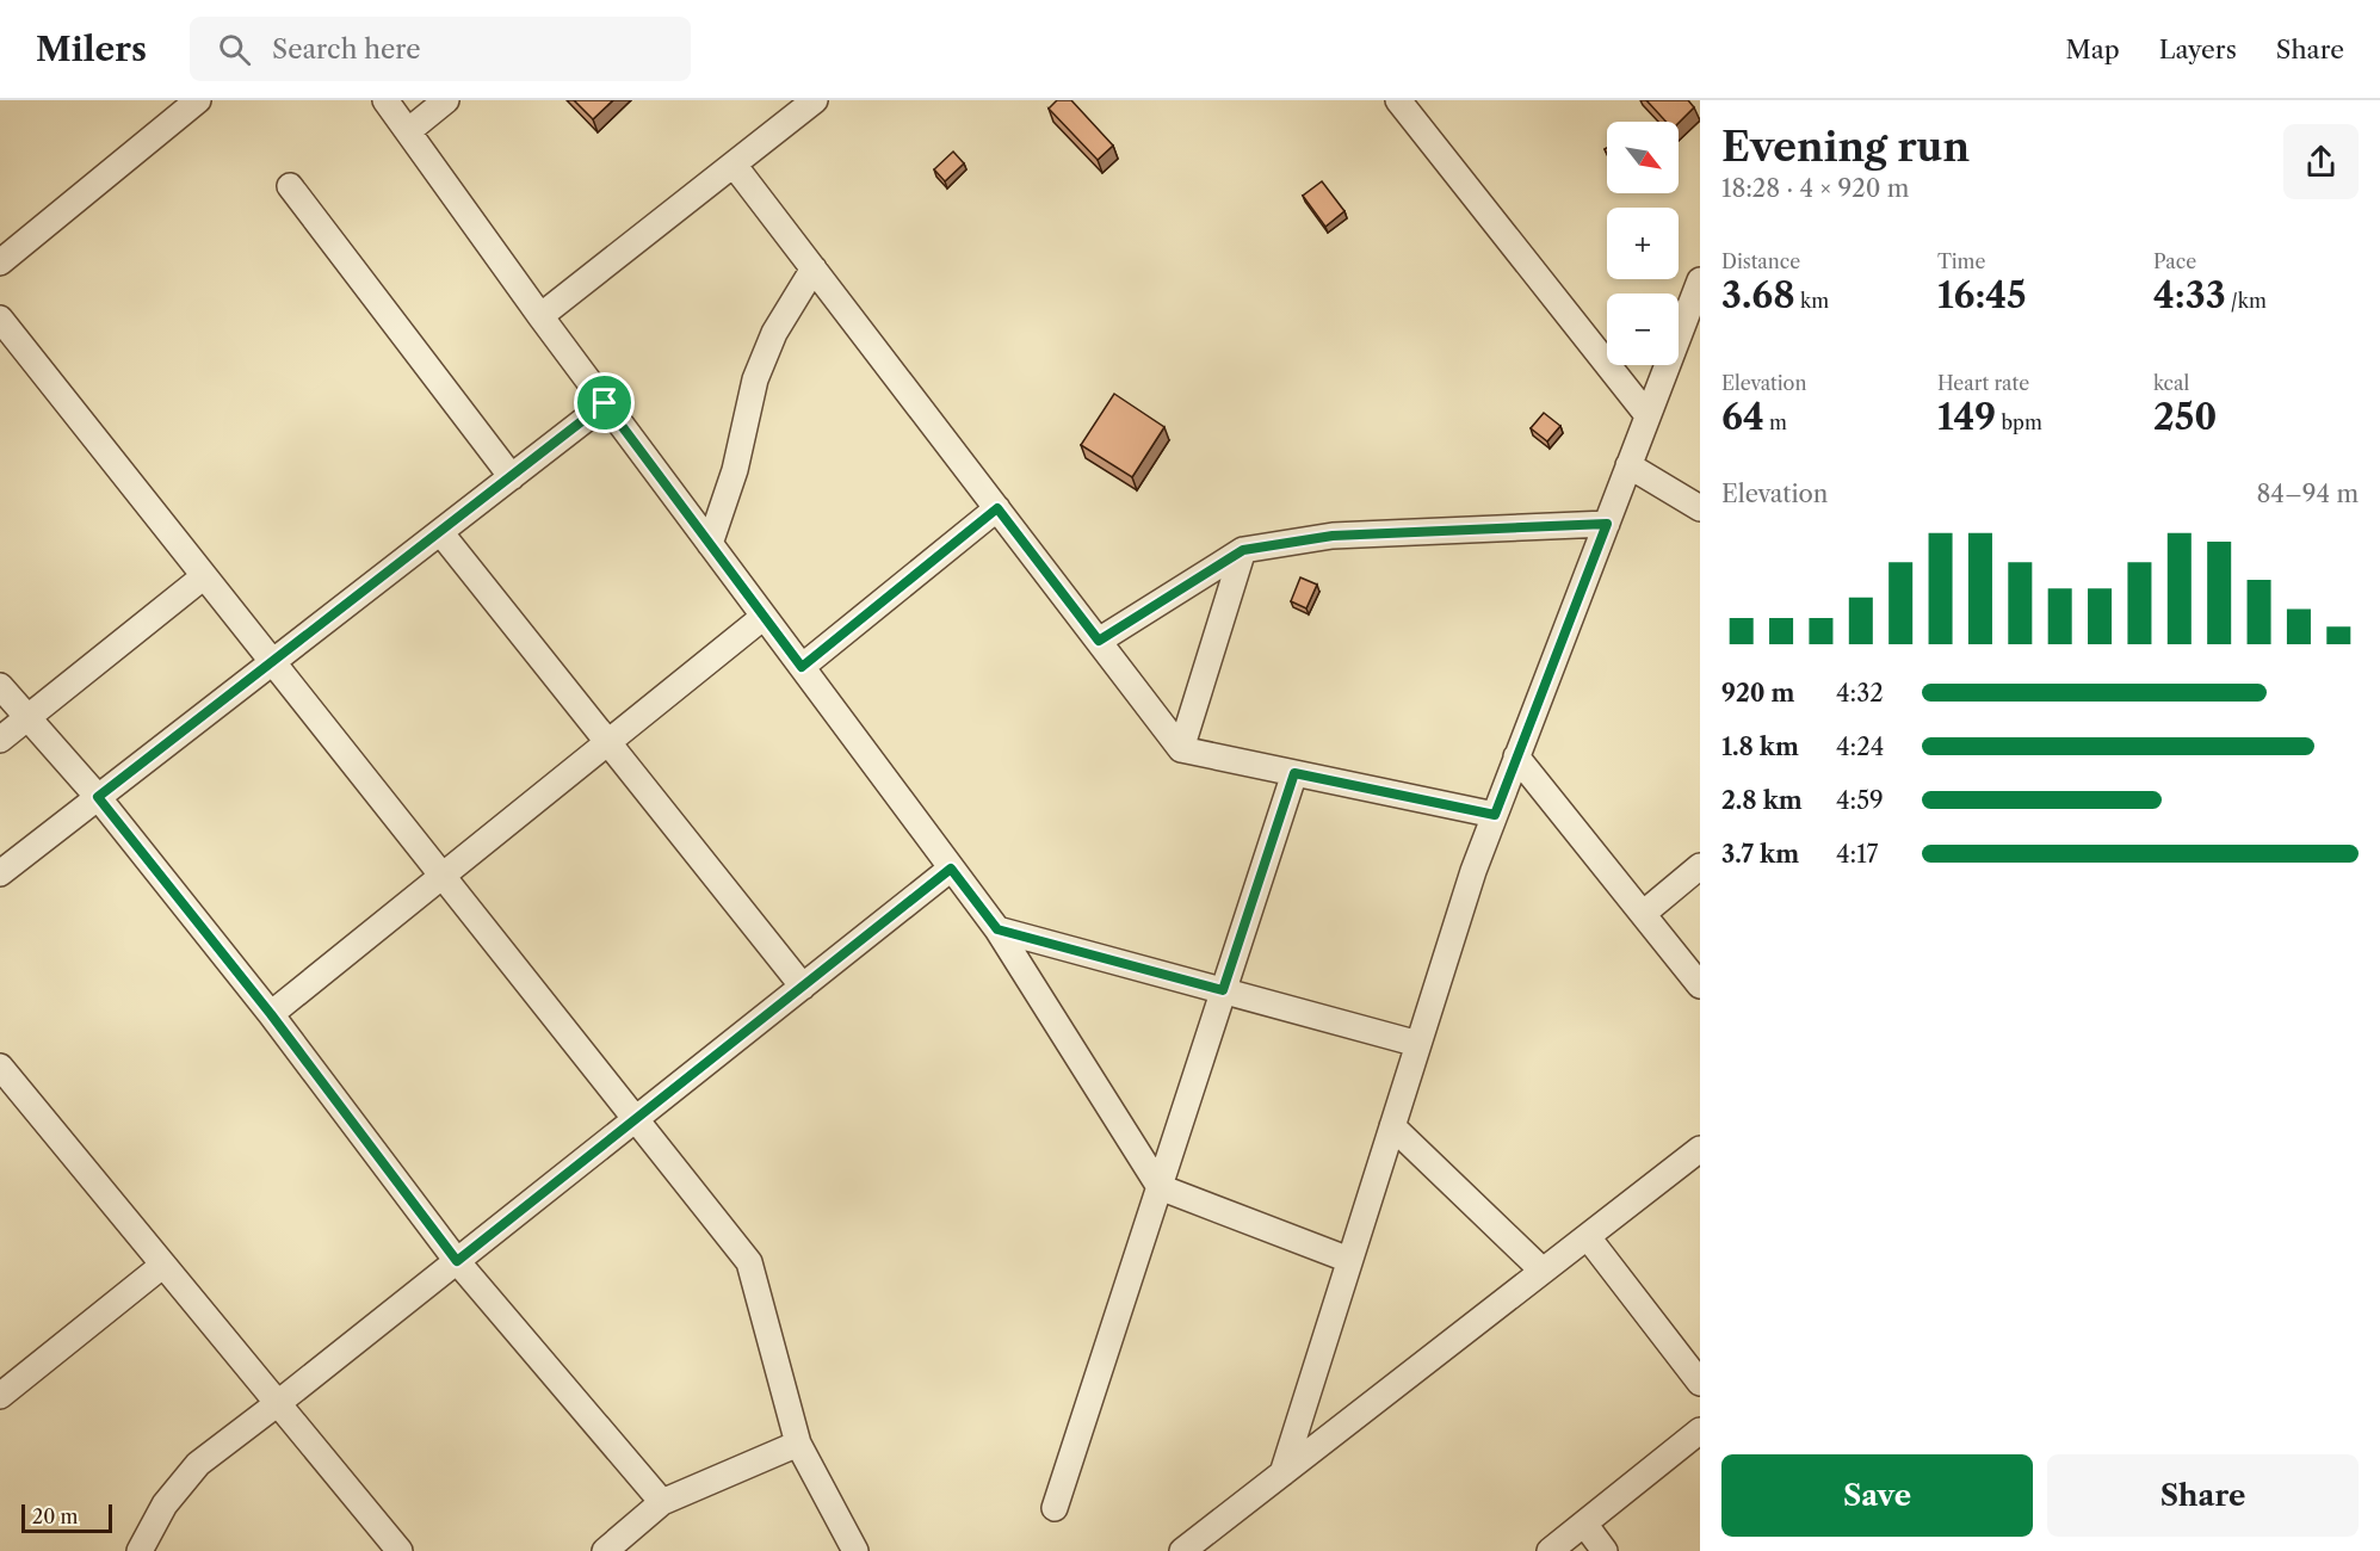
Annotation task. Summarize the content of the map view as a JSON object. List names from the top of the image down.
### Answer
{
  "scale_bar": "20 m",
  "north": "bottom right",
  "page": {
    "header": "Milers",
    "search": "Search here",
    "nav": ["Map", "Layers", "Share"],
    "heading": ["Evening run", "18:28 · 4 × 920 m"],
    "map_buttons": ["+", "−"],
    "stats": [
      ["Distance", "3.68 km"],
      ["Time", "16:45"],
      ["Pace", "4:33 /km"],
      ["Elevation", "64 m"],
      ["Heart rate", "149 bpm"],
      ["kcal", "250"]
    ],
    "chart": ["Elevation", "84–94 m"],
    "list": [
      {
        "name": "920 m",
        "note": "4:32"
      },
      {
        "name": "1.8 km",
        "note": "4:24"
      },
      {
        "name": "2.8 km",
        "note": "4:59"
      },
      {
        "name": "3.7 km",
        "note": "4:17"
      }
    ],
    "buttons": ["Save", "Share"],
    "scale": "20 m"
  }
}
